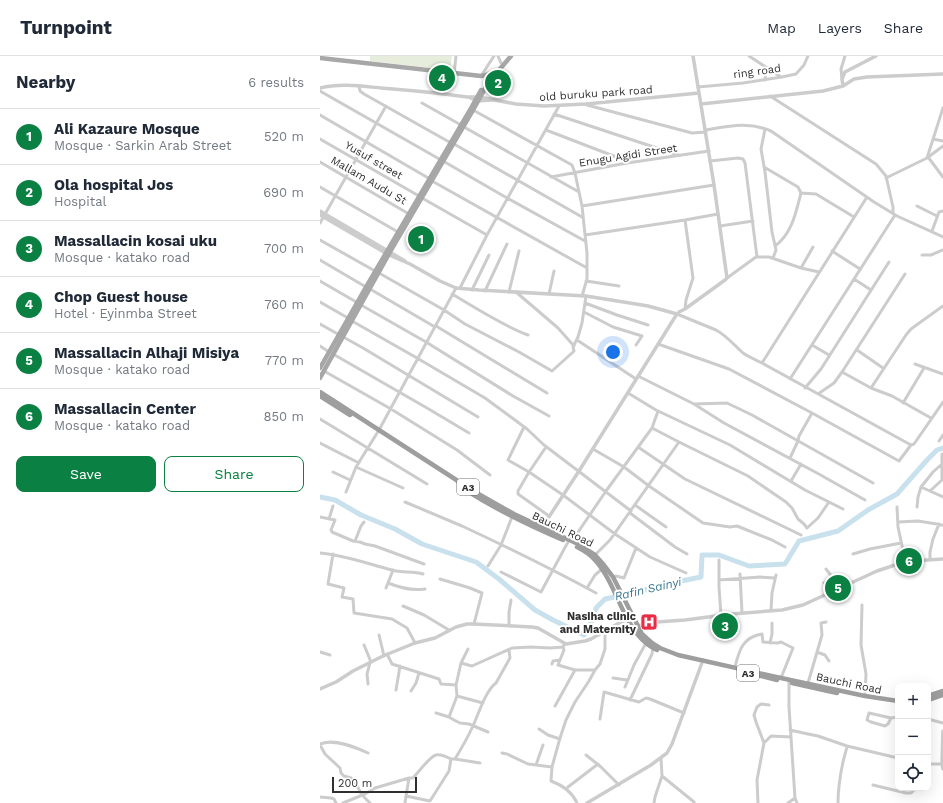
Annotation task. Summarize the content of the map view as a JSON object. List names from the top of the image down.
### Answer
{
  "streets": {
    "highway": ["A3", "Bauchi Road"],
    "street": [
      "ring road",
      "old buruku park road",
      "Enugu Agidi Street",
      "Yusuf street",
      "Mallam Audu St"
    ]
  },
  "water": ["Rafin Sainyi"],
  "places": {
    "hospital": ["Nasiha clinic and Maternity"]
  },
  "scale_bar": "200 m",
  "page": {
    "header": "Turnpoint",
    "nav": ["Map", "Layers", "Share"],
    "heading": ["Nearby", "6 results"],
    "pins": [
      "4",
      "2",
      "1",
      "6",
      "5",
      "3"
    ],
    "list": [
      {
        "mark": "1",
        "name": "Ali Kazaure Mosque",
        "note": "Mosque · Sarkin Arab Street",
        "value": "520 m"
      },
      {
        "mark": "2",
        "name": "Ola hospital Jos",
        "note": "Hospital",
        "value": "690 m"
      },
      {
        "mark": "3",
        "name": "Massallacin kosai uku",
        "note": "Mosque · katako road",
        "value": "700 m"
      },
      {
        "mark": "4",
        "name": "Chop Guest house",
        "note": "Hotel · Eyinmba Street",
        "value": "760 m"
      },
      {
        "mark": "5",
        "name": "Massallacin Alhaji Misiya",
        "note": "Mosque · katako road",
        "value": "770 m"
      },
      {
        "mark": "6",
        "name": "Massallacin Center",
        "note": "Mosque · katako road",
        "value": "850 m"
      }
    ],
    "buttons": ["Save", "Share"],
    "map_buttons": ["+", "−"],
    "scale": "200 m"
  }
}
